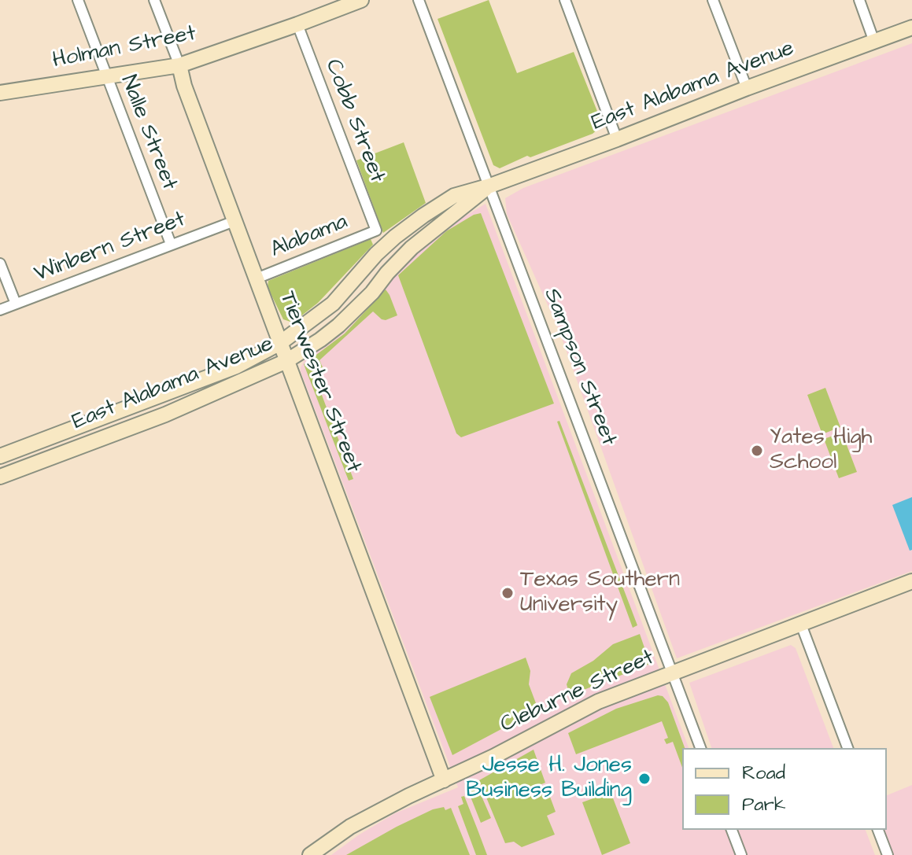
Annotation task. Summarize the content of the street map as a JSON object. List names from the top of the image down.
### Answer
{
  "streets": {
    "street": [
      "Holman Street",
      "East Alabama Avenue",
      "Cobb Street",
      "Nalle Street",
      "Alabama",
      "Winbern Street",
      "Sampson Street",
      "Tierwester Street",
      "Cleburne Street"
    ]
  },
  "crossings": [
    ["Holman Street", "Cobb Street"],
    ["Holman Street", "Nalle Street"],
    ["Holman Street", "Tierwester Street"],
    ["East Alabama Avenue", "Sampson Street"],
    ["East Alabama Avenue", "Tierwester Street"],
    ["Cobb Street", "Alabama"],
    ["Nalle Street", "Winbern Street"],
    ["Alabama", "Tierwester Street"],
    ["Winbern Street", "Tierwester Street"],
    ["Sampson Street", "Cleburne Street"],
    ["Tierwester Street", "Cleburne Street"]
  ],
  "places": ["Yates High School", "Texas Southern University", "Jesse H. Jones Business Building"],
  "legend": ["Road", "Park"]
}
